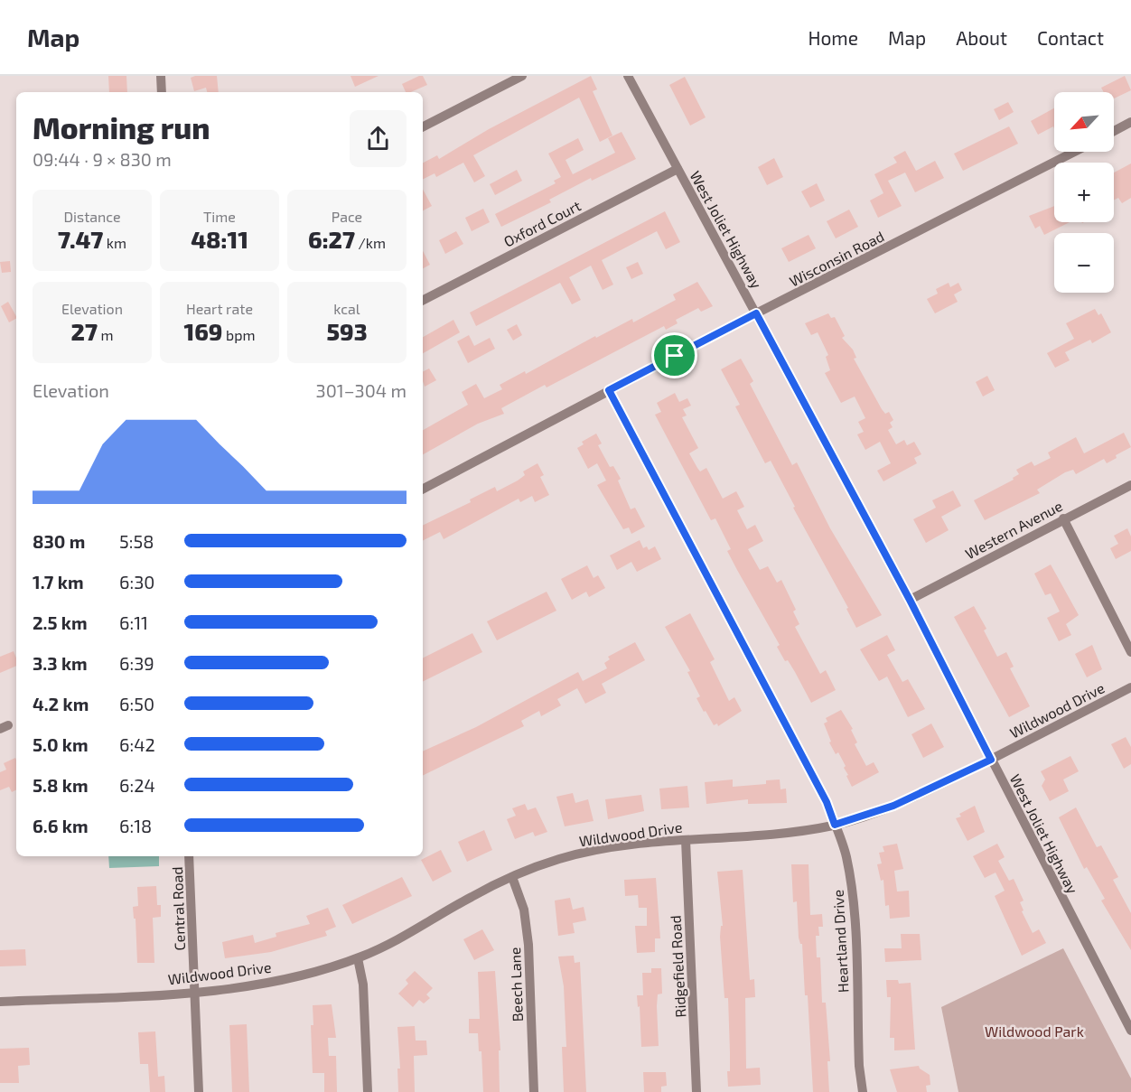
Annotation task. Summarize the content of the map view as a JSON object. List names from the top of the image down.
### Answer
{
  "streets": {
    "street": [
      "Oxford Court",
      "West Joliet Highway",
      "Wisconsin Road",
      "Western Avenue",
      "Wildwood Drive",
      "Central Road",
      "Heartland Drive",
      "Ridgefield Road",
      "Beech Lane"
    ]
  },
  "crossings": [
    ["Oxford Court", "West Joliet Highway"],
    ["West Joliet Highway", "Wisconsin Road"],
    ["West Joliet Highway", "Western Avenue"],
    ["West Joliet Highway", "Wildwood Drive"],
    ["Wisconsin Road", "Heartland Drive"],
    ["Wildwood Drive", "Central Road"],
    ["Wildwood Drive", "Heartland Drive"],
    ["Wildwood Drive", "Ridgefield Road"],
    ["Wildwood Drive", "Beech Lane"]
  ],
  "parks": ["Wildwood Park"],
  "north": "bottom left",
  "page": {
    "header": "Map",
    "nav": [
      "Home",
      "Map",
      "About",
      "Contact"
    ],
    "map_buttons": ["+", "−"],
    "heading": ["Morning run", "09:44 · 9 × 830 m"],
    "stats": [
      ["Distance", "7.47 km"],
      ["Time", "48:11"],
      ["Pace", "6:27 /km"],
      ["Elevation", "27 m"],
      ["Heart rate", "169 bpm"],
      ["kcal", "593"]
    ],
    "chart": ["Elevation", "301–304 m"],
    "list": [
      {
        "name": "830 m",
        "note": "5:58"
      },
      {
        "name": "1.7 km",
        "note": "6:30"
      },
      {
        "name": "2.5 km",
        "note": "6:11"
      },
      {
        "name": "3.3 km",
        "note": "6:39"
      },
      {
        "name": "4.2 km",
        "note": "6:50"
      },
      {
        "name": "5.0 km",
        "note": "6:42"
      },
      {
        "name": "5.8 km",
        "note": "6:24"
      },
      {
        "name": "6.6 km",
        "note": "6:18"
      }
    ]
  }
}
